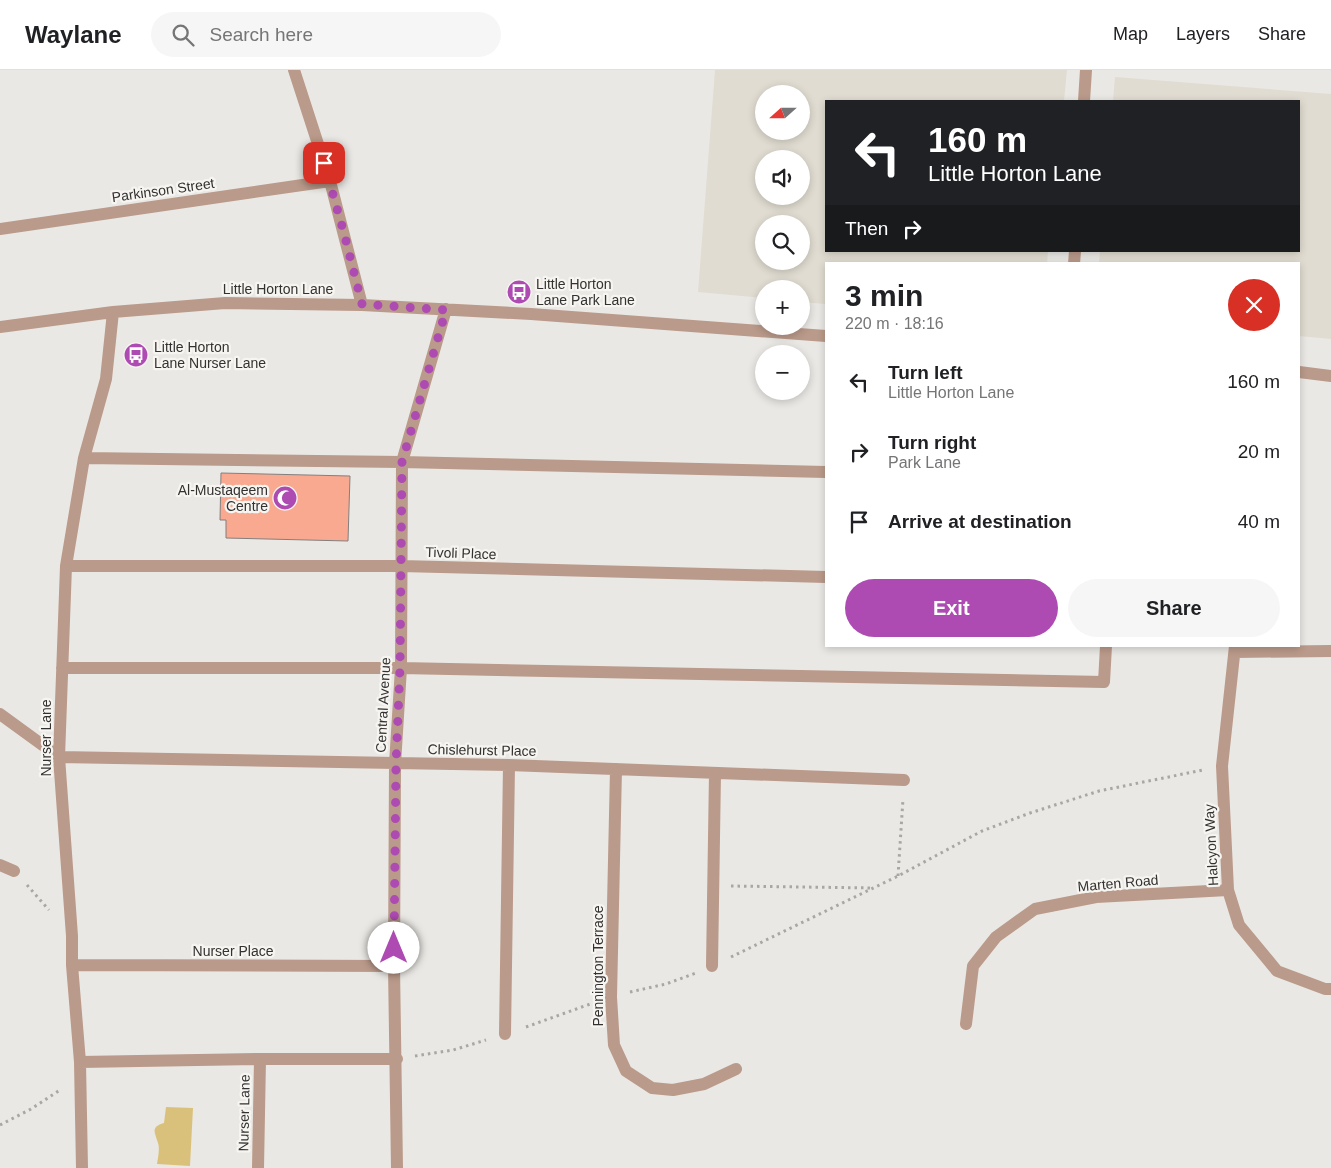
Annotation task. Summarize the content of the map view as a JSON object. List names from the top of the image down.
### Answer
{
  "streets": {
    "street": [
      "Parkinson Street",
      "Little Horton Lane",
      "Tivoli Place",
      "Central Avenue",
      "Nurser Lane",
      "Chislehurst Place",
      "Halcyon Way",
      "Marten Road",
      "Nurser Place",
      "Pennington Terrace"
    ]
  },
  "crossings": [
    ["Little Horton Lane", "Central Avenue"],
    ["Little Horton Lane", "Nurser Lane"],
    ["Tivoli Place", "Central Avenue"],
    ["Tivoli Place", "Nurser Lane"],
    ["Central Avenue", "Chislehurst Place"],
    ["Central Avenue", "Nurser Place"],
    ["Nurser Lane", "Chislehurst Place"],
    ["Nurser Lane", "Nurser Place"],
    ["Chislehurst Place", "Pennington Terrace"],
    ["Halcyon Way", "Marten Road"]
  ],
  "places": {
    "bus stop": ["Little Horton Lane Park Lane", "Little Horton Lane Nurser Lane"],
    "mosque": ["Al-Mustaqeem Centre"]
  },
  "north": "left",
  "page": {
    "header": "Waylane",
    "search": "Search here",
    "nav": ["Map", "Layers", "Share"],
    "map_buttons": ["+", "−"],
    "turn": ["160 m", "Little Horton Lane"],
    "then": "Then",
    "heading": ["3 min", "220 m · 18:16"],
    "list": [
      {
        "name": "Turn left",
        "note": "Little Horton Lane",
        "value": "160 m"
      },
      {
        "name": "Turn right",
        "note": "Park Lane",
        "value": "20 m"
      },
      {
        "name": "Arrive at destination",
        "value": "40 m"
      }
    ],
    "buttons": ["Exit", "Share"]
  }
}
